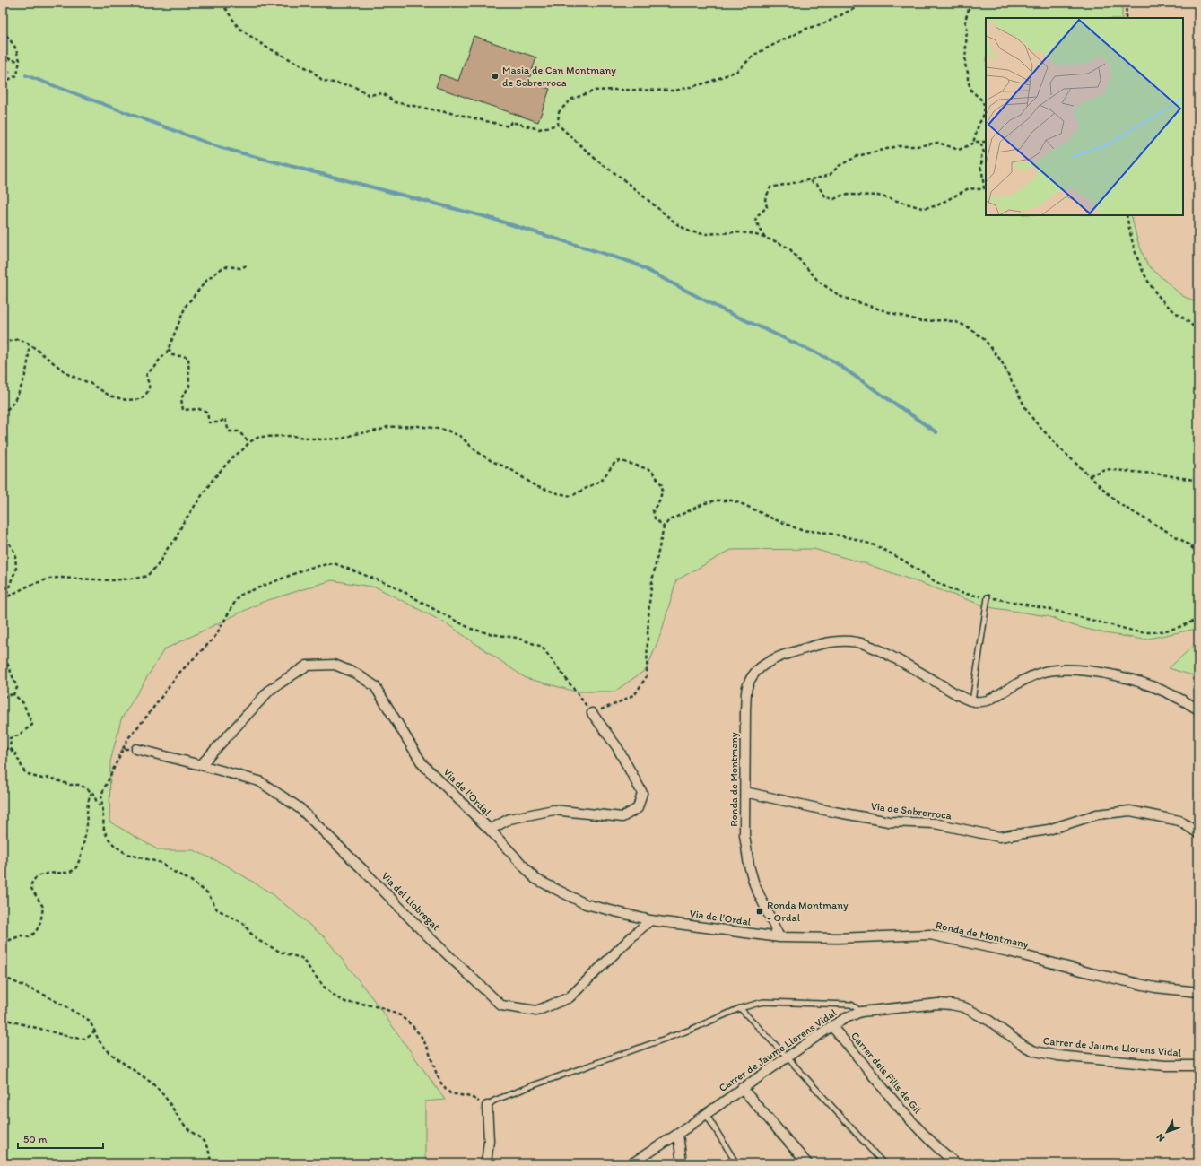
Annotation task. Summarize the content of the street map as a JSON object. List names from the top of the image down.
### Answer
{
  "streets": {
    "street": [
      "Ronda de Montmany",
      "Via de l'Ordal",
      "Via de Sobrerroca",
      "Via del Llobregat",
      "Carrer de Jaume Llorens Vidal",
      "Carrer dels Fills de Gil"
    ]
  },
  "crossings": [
    ["Ronda de Montmany", "Via de l'Ordal"],
    ["Ronda de Montmany", "Via de Sobrerroca"],
    ["Via de l'Ordal", "Via del Llobregat"],
    ["Carrer de Jaume Llorens Vidal", "Carrer dels Fills de Gil"]
  ],
  "places": {
    "other": ["Masia de Can Montmany de Sobrerroca"],
    "transit": ["Ronda Montmany - Ordal"]
  },
  "scale_bar": "50 m",
  "north": "bottom left"
}
